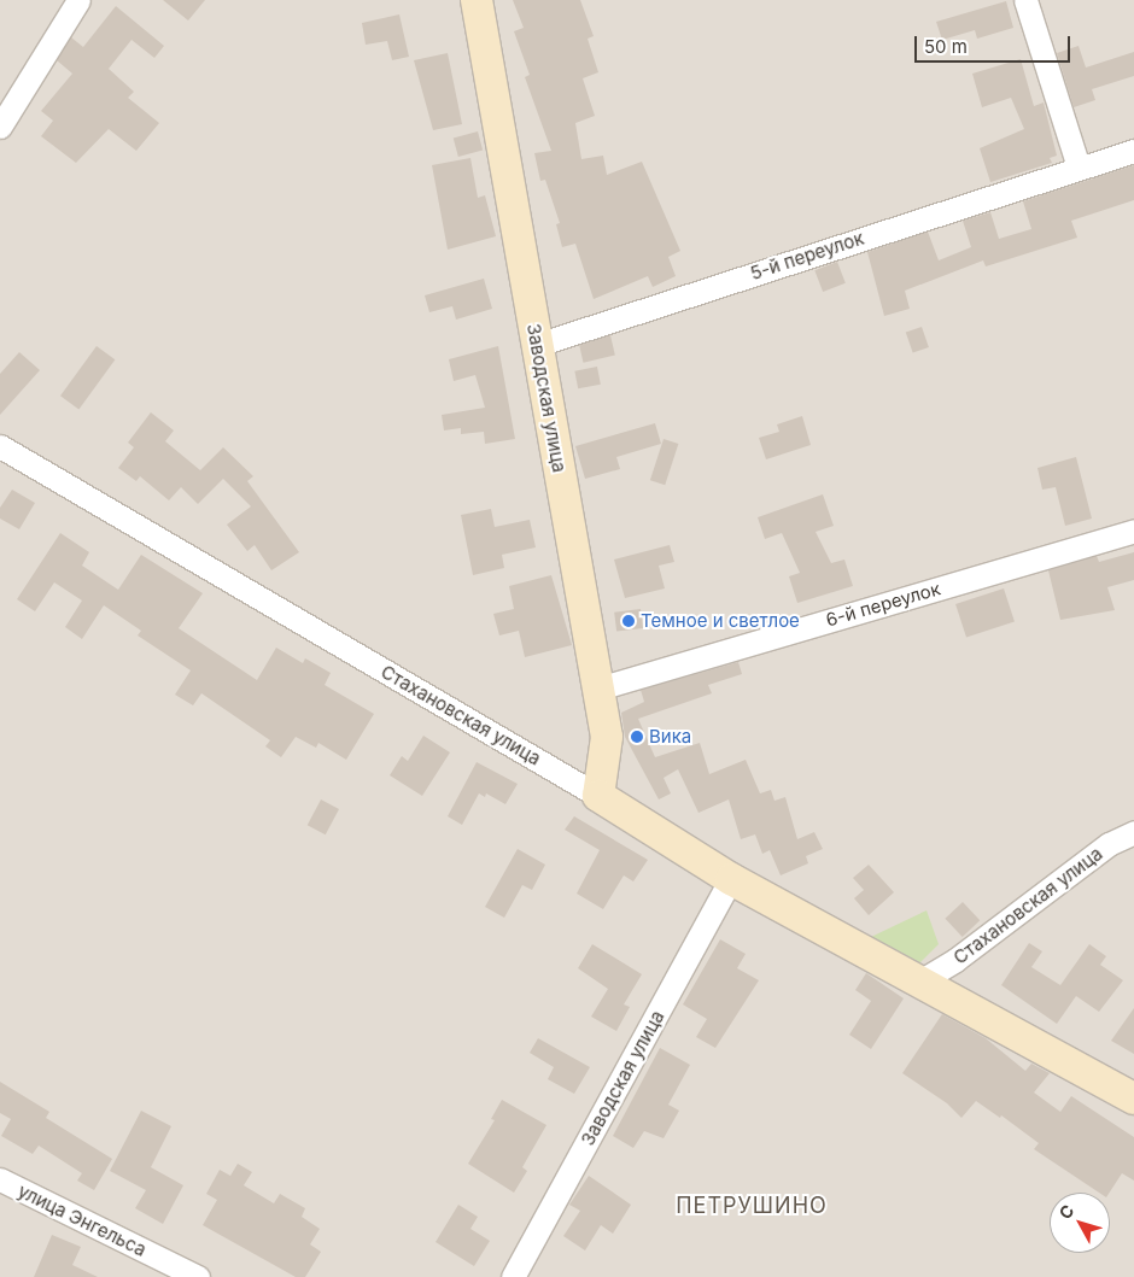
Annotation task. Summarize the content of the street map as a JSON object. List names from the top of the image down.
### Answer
{
  "streets": {
    "street": [
      "5-й переулок",
      "Заводская улица",
      "6-й переулок",
      "Стахановская улица",
      "улица Энгельса"
    ]
  },
  "crossings": [
    ["5-й переулок", "Заводская улица"],
    ["Заводская улица", "6-й переулок"],
    ["Заводская улица", "Стахановская улица"]
  ],
  "districts": ["ПЕТРУШИНО"],
  "places": ["Темное и светлое", "Вика"],
  "scale_bar": "50 m",
  "north": "top left"
}
